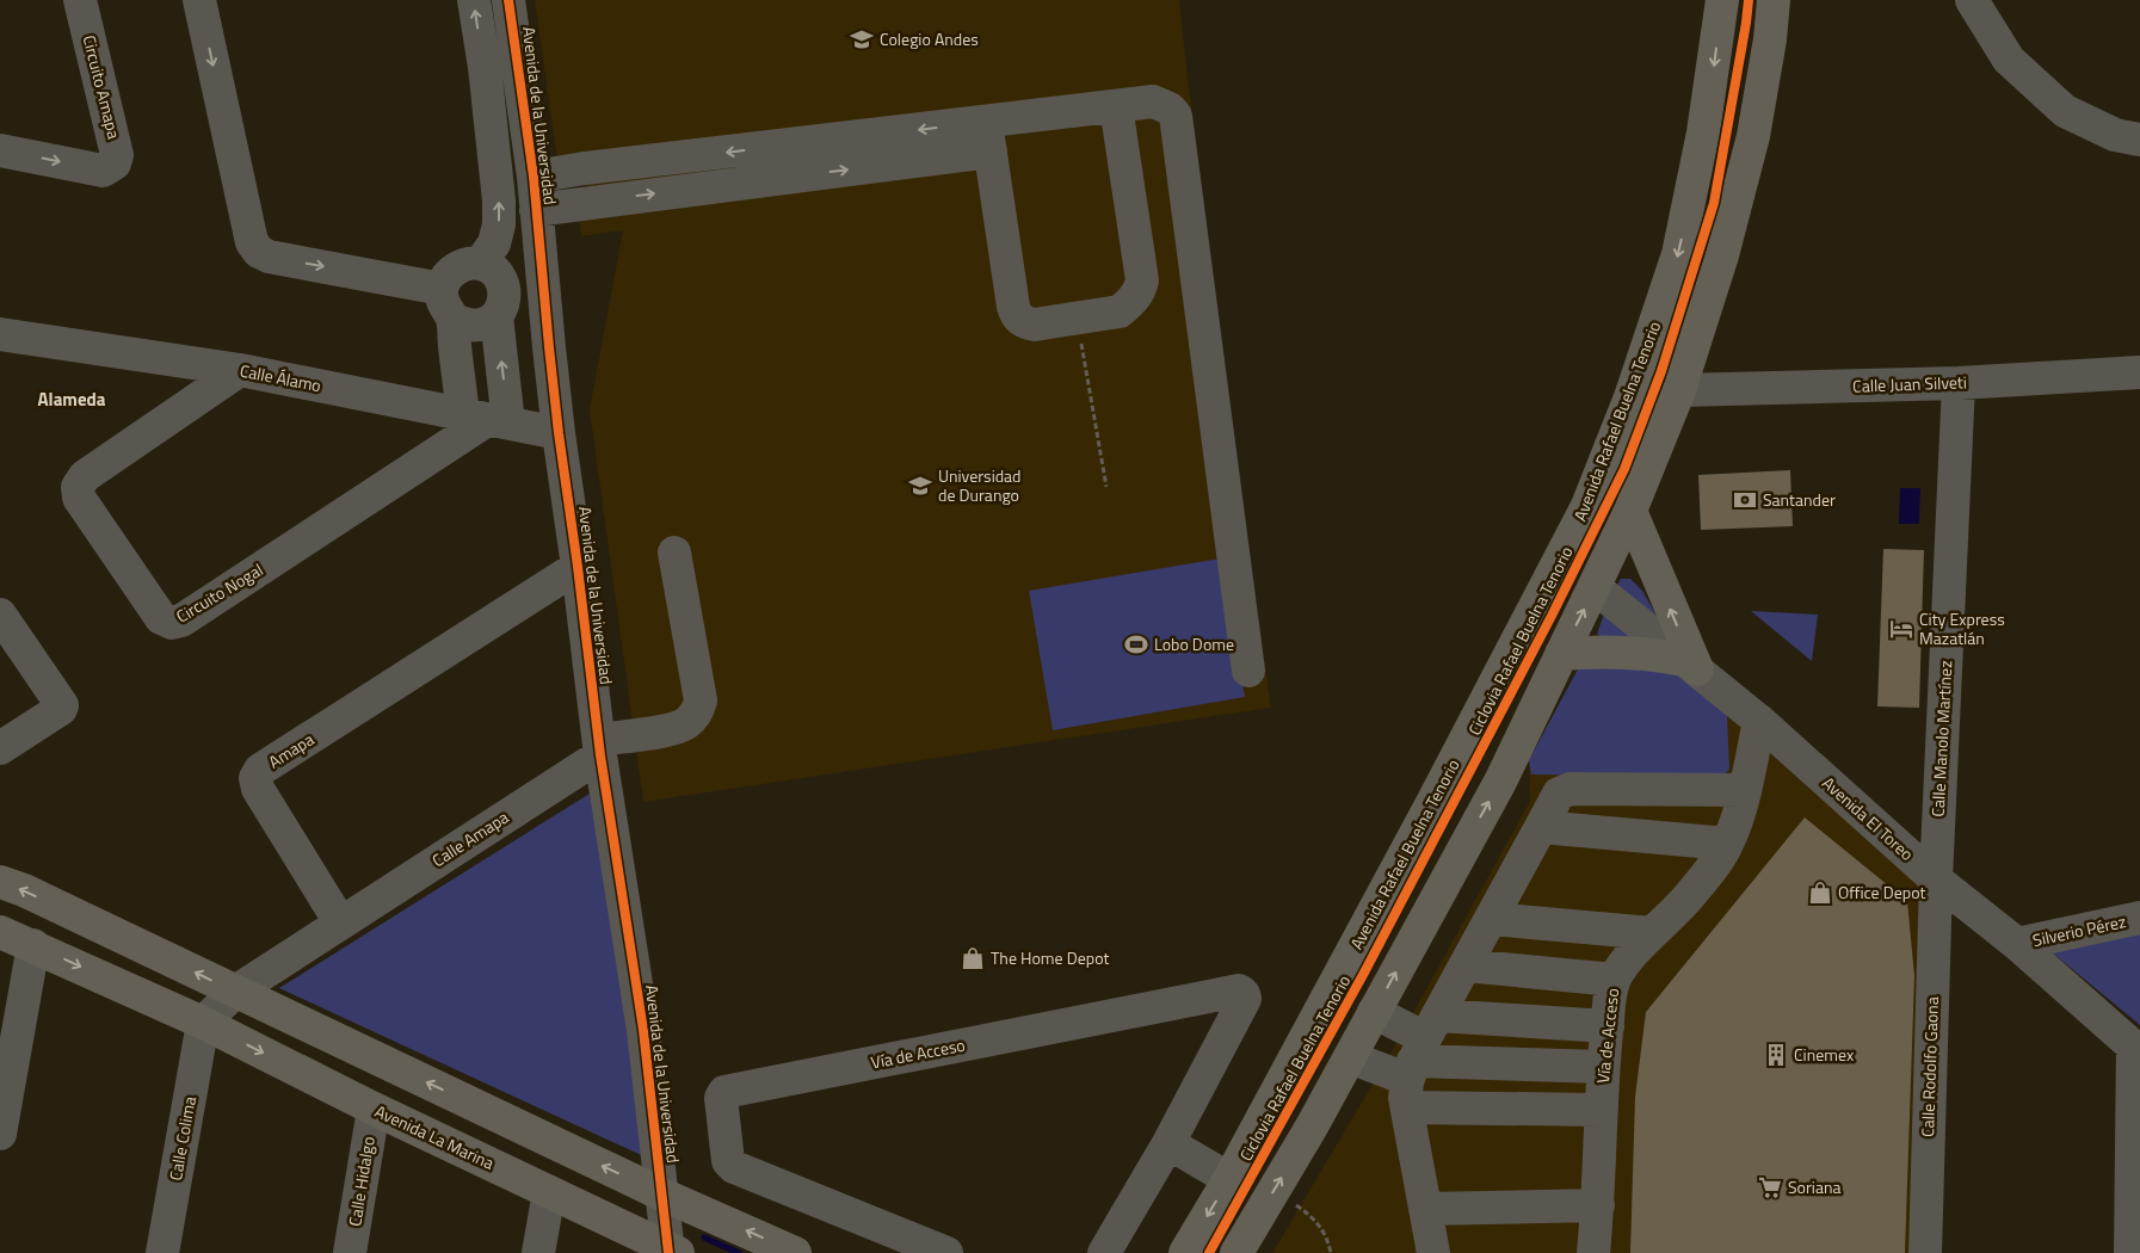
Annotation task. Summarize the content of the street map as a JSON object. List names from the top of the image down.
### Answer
{
  "streets": {
    "main road": ["Avenida Rafael Buelna Tenorio", "Avenida La Marina"],
    "street": [
      "Circuito Amapa",
      "Avenida de la Universidad",
      "Calle Álamo",
      "Calle Juan Silveti",
      "Circuito Nogal",
      "Calle Manolo Martínez",
      "Amapa",
      "Avenida El Toreo",
      "Calle Amapa",
      "Silverio Pérez",
      "Vía de Acceso",
      "Calle Rodolfo Gaona",
      "Calle Colima",
      "Calle Hidalgo"
    ],
    "cycle path": ["Ciclovia Rafael Buelna Tenorio"]
  },
  "crossings": [
    ["Avenida de la Universidad", "Calle Álamo"],
    ["Avenida de la Universidad", "Amapa"],
    ["Avenida de la Universidad", "Calle Amapa"],
    ["Avenida de la Universidad", "Avenida La Marina"],
    ["Calle Álamo", "Circuito Nogal"],
    ["Calle Juan Silveti", "Calle Manolo Martínez"],
    ["Calle Manolo Martínez", "Avenida El Toreo"],
    ["Calle Manolo Martínez", "Calle Rodolfo Gaona"],
    ["Amapa", "Calle Amapa"],
    ["Avenida El Toreo", "Silverio Pérez"],
    ["Avenida El Toreo", "Vía de Acceso"],
    ["Avenida El Toreo", "Calle Rodolfo Gaona"],
    ["Avenida La Marina", "Calle Colima"],
    ["Avenida La Marina", "Calle Hidalgo"]
  ],
  "one_way": ["Avenida La Marina"],
  "districts": ["Alameda"],
  "places": {
    "school or university": ["Colegio Andes", "Universidad de Durango"],
    "bank": ["Santander"],
    "hotel": ["City Express Mazatlán"],
    "sports": ["Lobo Dome"],
    "shop": ["Office Depot", "The Home Depot"],
    "building": ["Cinemex"],
    "supermarket": ["Soriana"]
  }
}
